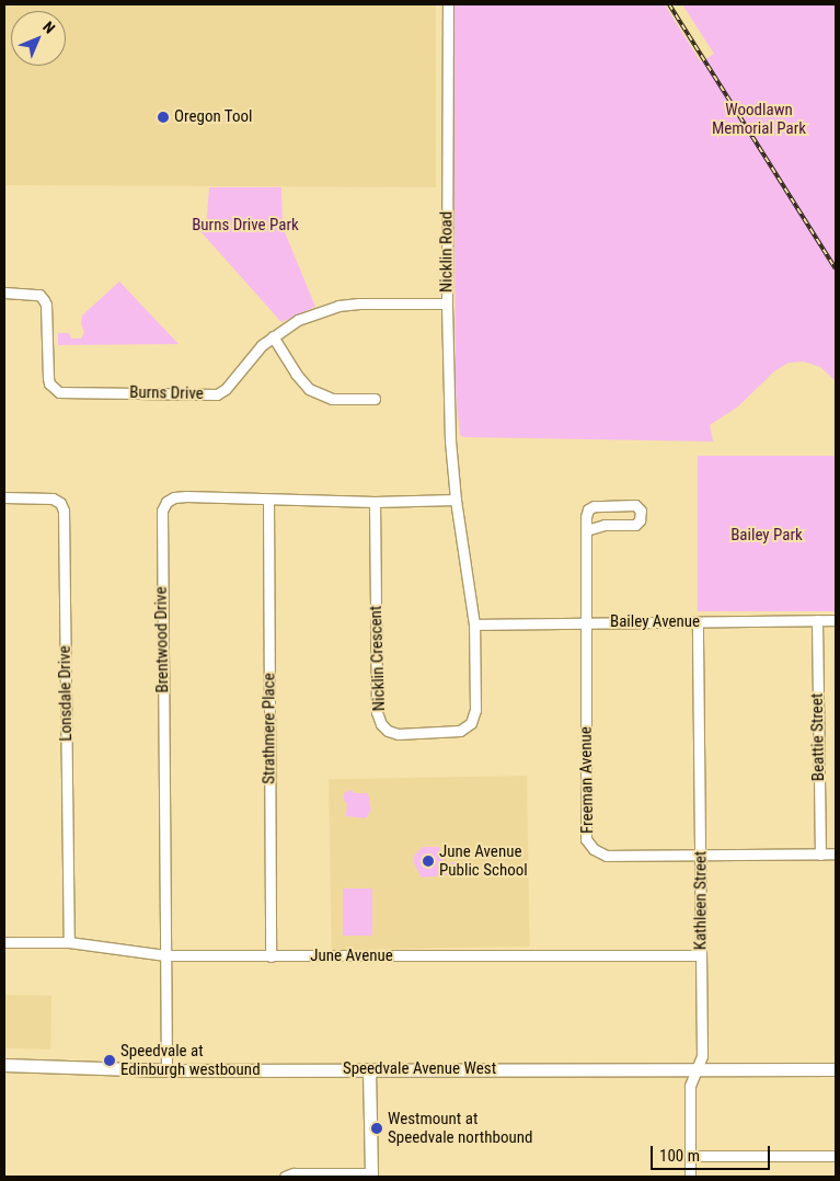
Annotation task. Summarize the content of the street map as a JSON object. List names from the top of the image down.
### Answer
{
  "streets": {
    "main road": ["Speedvale Avenue West"],
    "street": [
      "Nicklin Road",
      "Burns Drive",
      "Bailey Avenue",
      "Brentwood Drive",
      "Nicklin Crescent",
      "Lonsdale Drive",
      "Strathmere Place",
      "Beattie Street",
      "Freeman Avenue",
      "Kathleen Street",
      "June Avenue"
    ]
  },
  "crossings": [
    ["Nicklin Road", "Burns Drive"],
    ["Nicklin Road", "Brentwood Drive"],
    ["Nicklin Road", "Nicklin Crescent"],
    ["Bailey Avenue", "Nicklin Crescent"],
    ["Bailey Avenue", "Beattie Street"],
    ["Bailey Avenue", "Freeman Avenue"],
    ["Bailey Avenue", "Kathleen Street"],
    ["Brentwood Drive", "Nicklin Crescent"],
    ["Brentwood Drive", "Strathmere Place"],
    ["Brentwood Drive", "June Avenue"],
    ["Brentwood Drive", "Speedvale Avenue West"],
    ["Lonsdale Drive", "June Avenue"],
    ["Strathmere Place", "June Avenue"],
    ["Beattie Street", "Freeman Avenue"],
    ["Freeman Avenue", "Kathleen Street"],
    ["Kathleen Street", "June Avenue"],
    ["Kathleen Street", "Speedvale Avenue West"]
  ],
  "parks": ["Woodlawn Memorial Park", "Burns Drive Park", "Bailey Park"],
  "places": [
    "Oregon Tool",
    "June Avenue Public School",
    "Speedvale at Edinburgh westbound",
    "Westmount at Speedvale northbound"
  ],
  "scale_bar": "100 m",
  "north": "top right"
}
